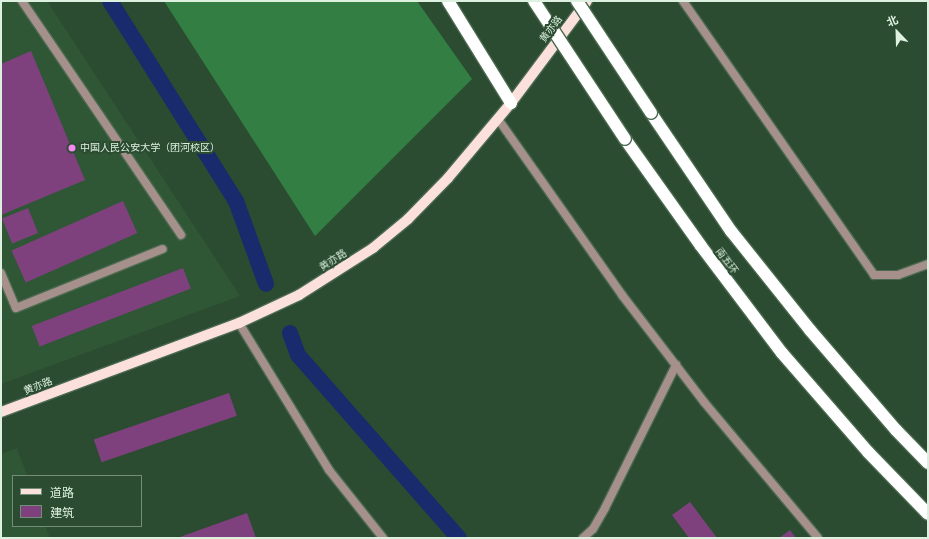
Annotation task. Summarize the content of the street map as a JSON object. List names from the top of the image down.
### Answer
{
  "streets": {
    "highway": ["南五环"],
    "main road": ["黄亦路"]
  },
  "places": ["中国人民公安大学（团河校区）"],
  "legend": ["道路", "建筑"],
  "north": "top left"
}
